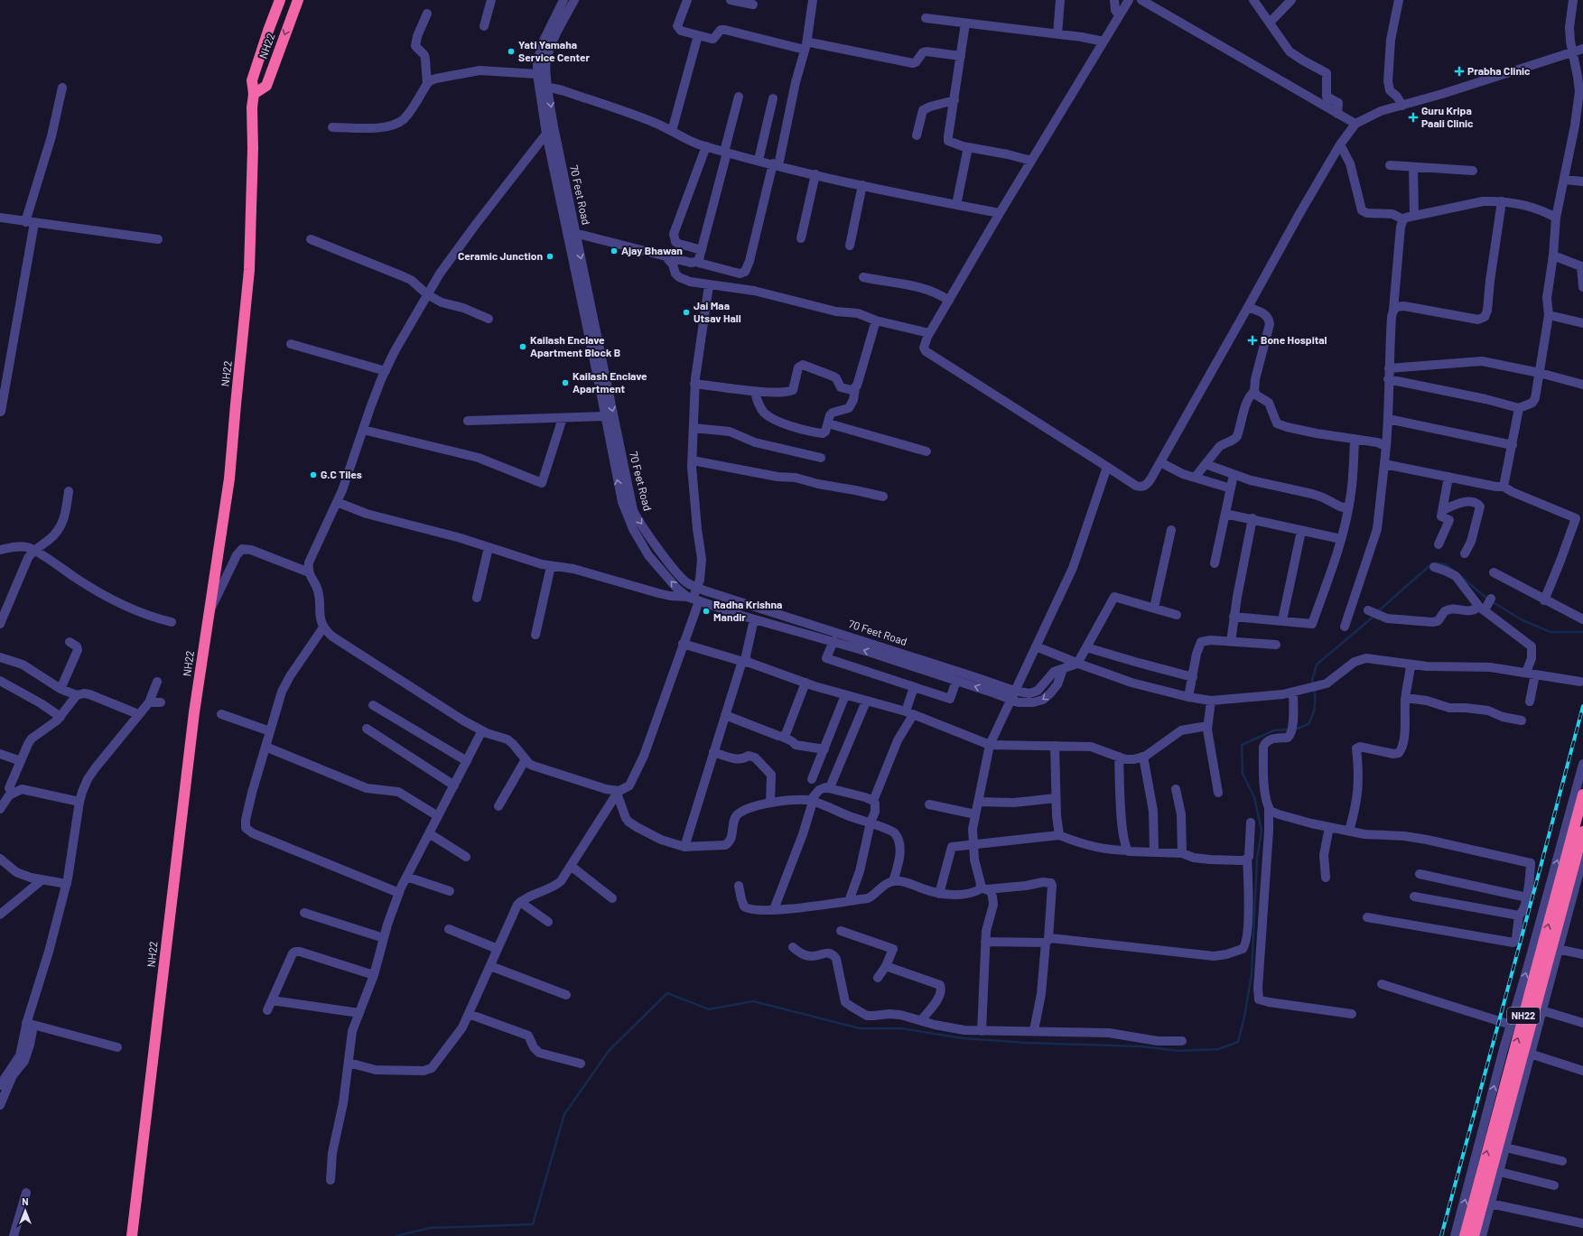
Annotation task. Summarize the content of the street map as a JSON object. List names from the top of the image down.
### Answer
{
  "streets": {
    "highway": ["NH22"],
    "street": ["70 Feet Road"]
  },
  "places": {
    "other": [
      "Yati Yamaha Service Center",
      "Ajay Bhawan",
      "Ceramic Junction",
      "Jai Maa Utsav Hall",
      "Kailash Enclave Apartment Block B",
      "Kailash Enclave Apartment",
      "G.C Tiles",
      "Radha Krishna Mandir"
    ],
    "health": ["Prabha Clinic", "Guru Kripa Paali Clinic", "Bone Hospital"]
  },
  "north": "top"
}
